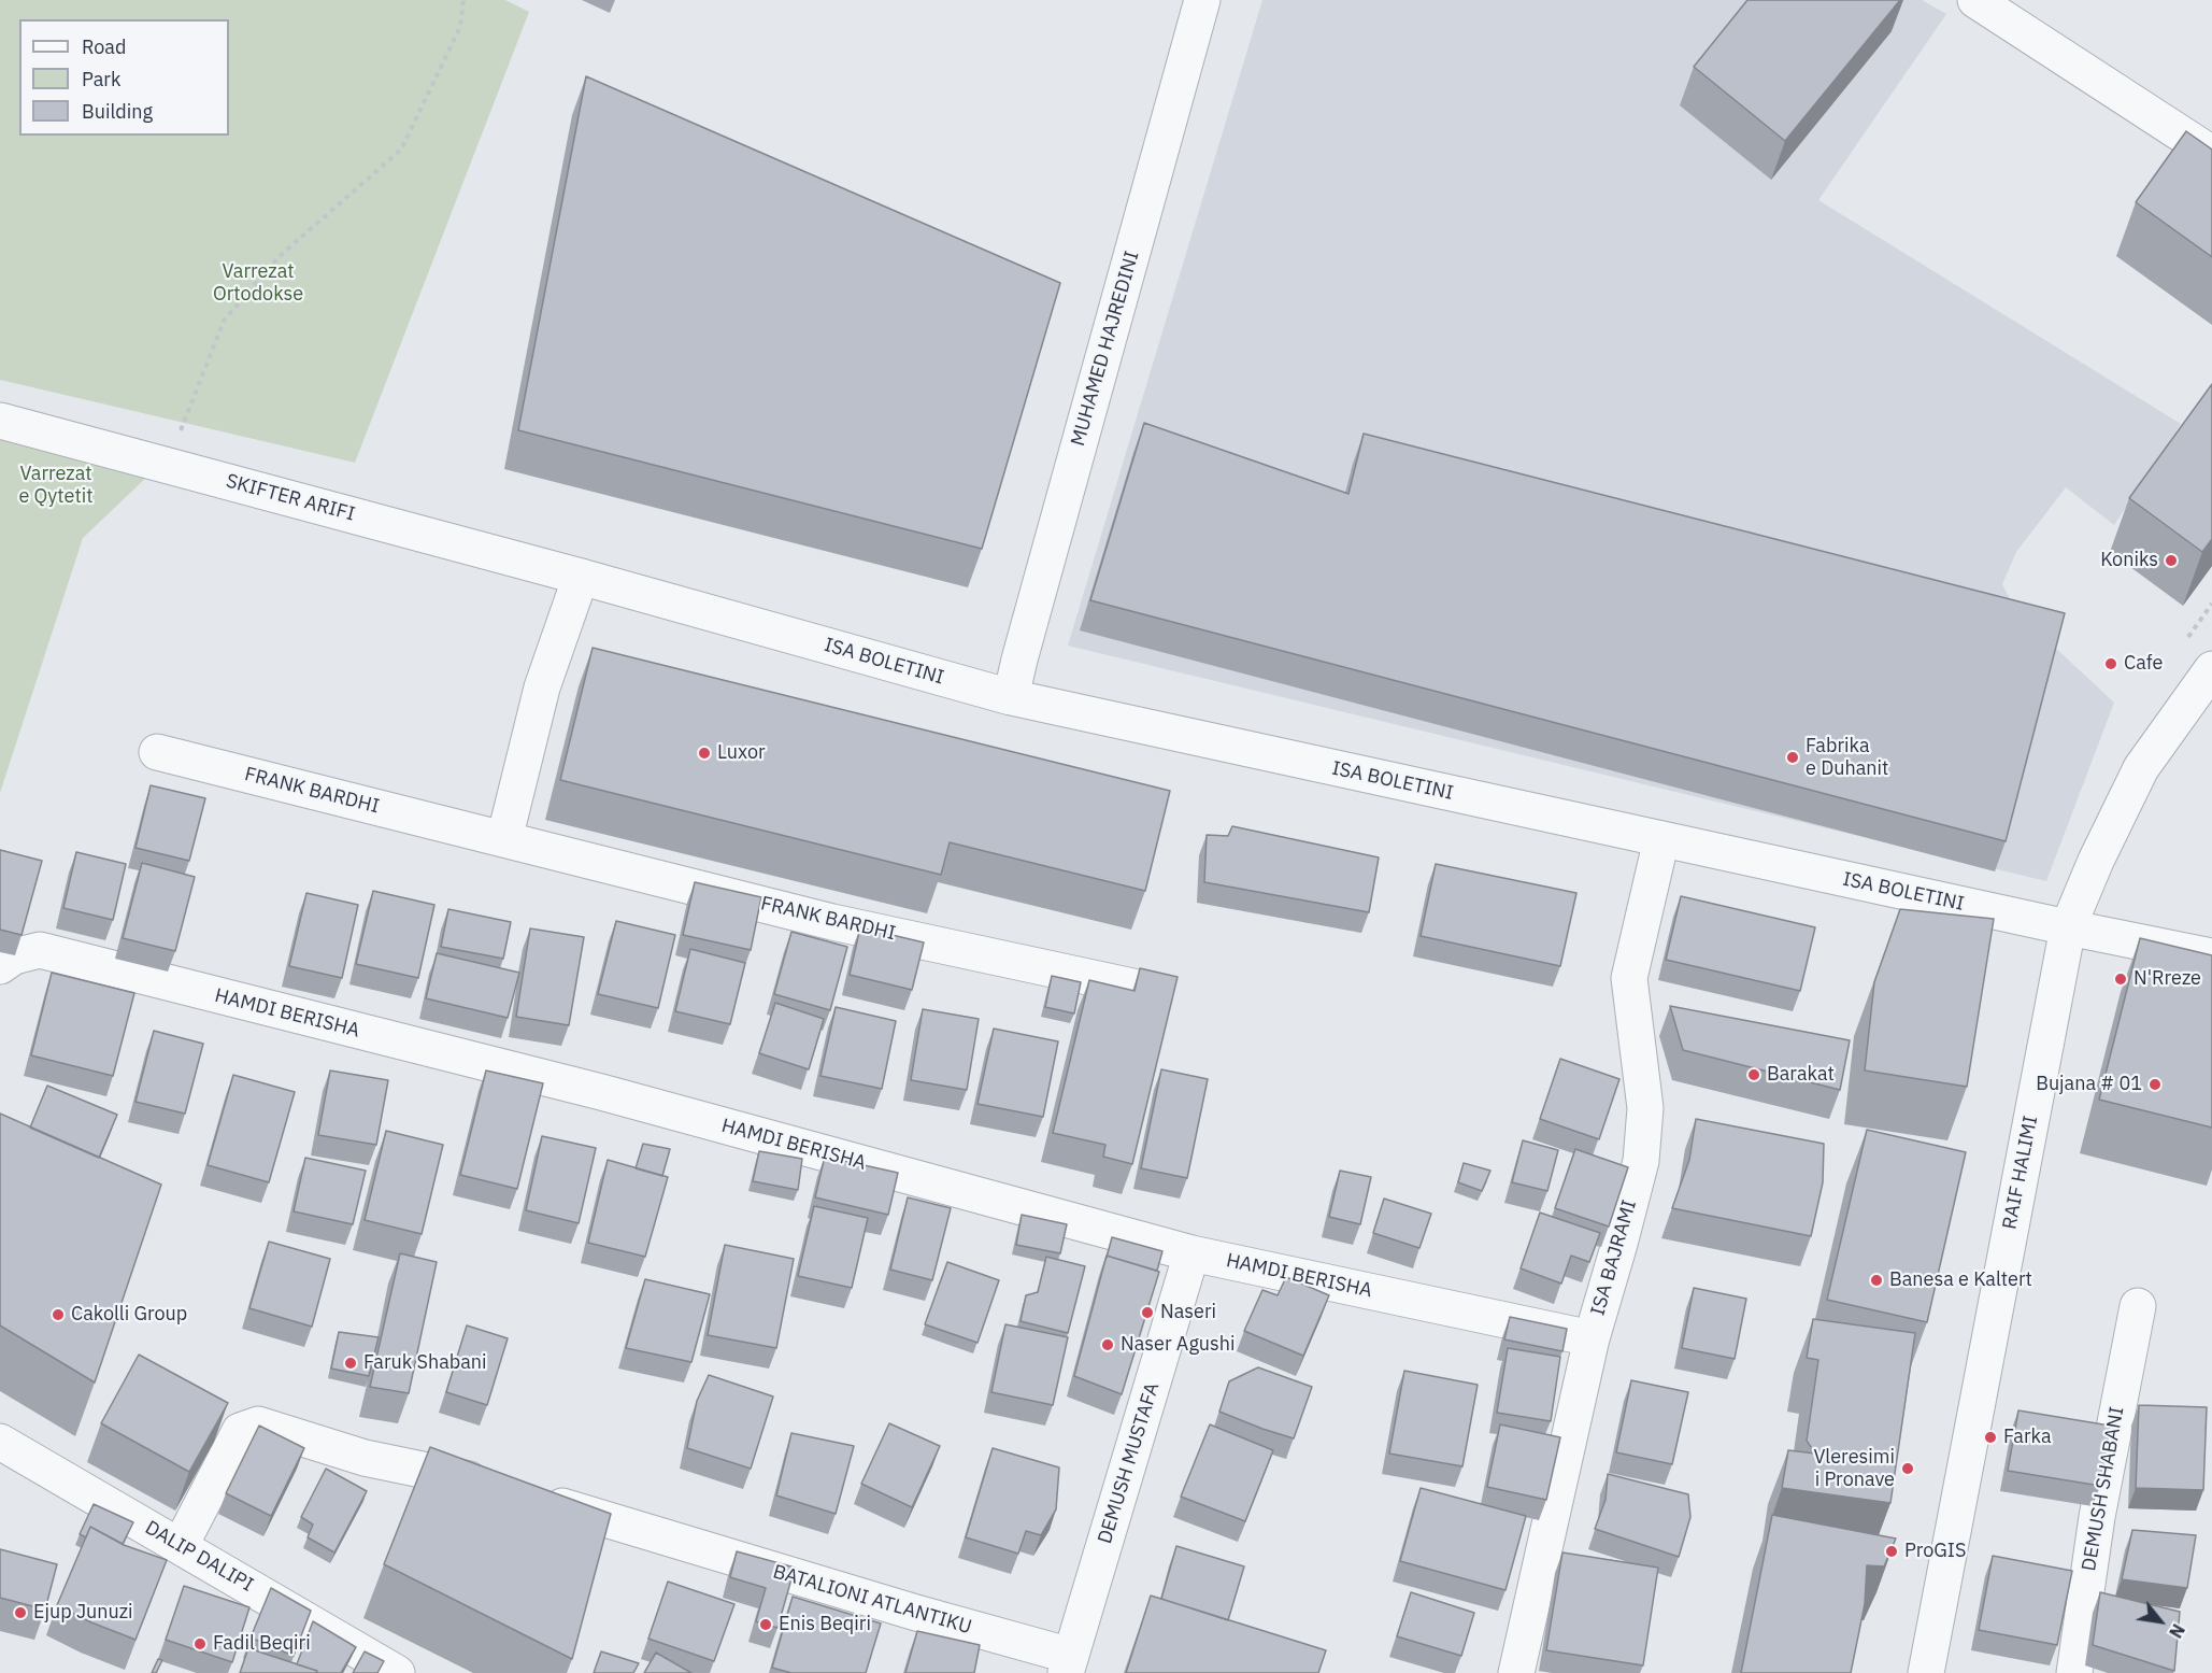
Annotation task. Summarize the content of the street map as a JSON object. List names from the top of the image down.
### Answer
{
  "streets": {
    "street": [
      "MUHAMED HAJREDINI",
      "SKIFTER ARIFI",
      "ISA BOLETINI",
      "FRANK BARDHI",
      "HAMDI BERISHA",
      "RAIF HALIMI",
      "ISA BAJRAMI",
      "DEMUSH MUSTAFA",
      "DEMUSH SHABANI",
      "DALIP DALIPI",
      "BATALIONI ATLANTIKU"
    ]
  },
  "crossings": [
    ["MUHAMED HAJREDINI", "ISA BOLETINI"],
    ["SKIFTER ARIFI", "ISA BOLETINI"],
    ["ISA BOLETINI", "RAIF HALIMI"],
    ["ISA BOLETINI", "ISA BAJRAMI"],
    ["HAMDI BERISHA", "ISA BAJRAMI"],
    ["HAMDI BERISHA", "DEMUSH MUSTAFA"],
    ["DEMUSH MUSTAFA", "BATALIONI ATLANTIKU"],
    ["DALIP DALIPI", "BATALIONI ATLANTIKU"]
  ],
  "parks": ["Varrezat Ortodokse", "Varrezat e Qytetit"],
  "places": [
    "Koniks",
    "Cafe",
    "Luxor",
    "Fabrika e Duhanit",
    "N'Rreze",
    "Barakat",
    "Bujana # 01",
    "Banesa e Kaltert",
    "Naseri",
    "Cakolli Group",
    "Naser Agushi",
    "Faruk Shabani",
    "Farka",
    "Vleresimi i Pronave",
    "ProGIS",
    "Ejup Junuzi",
    "Enis Beqiri",
    "Fadil Beqiri"
  ],
  "legend": ["Road", "Park", "Building"],
  "north": "bottom right"
}
